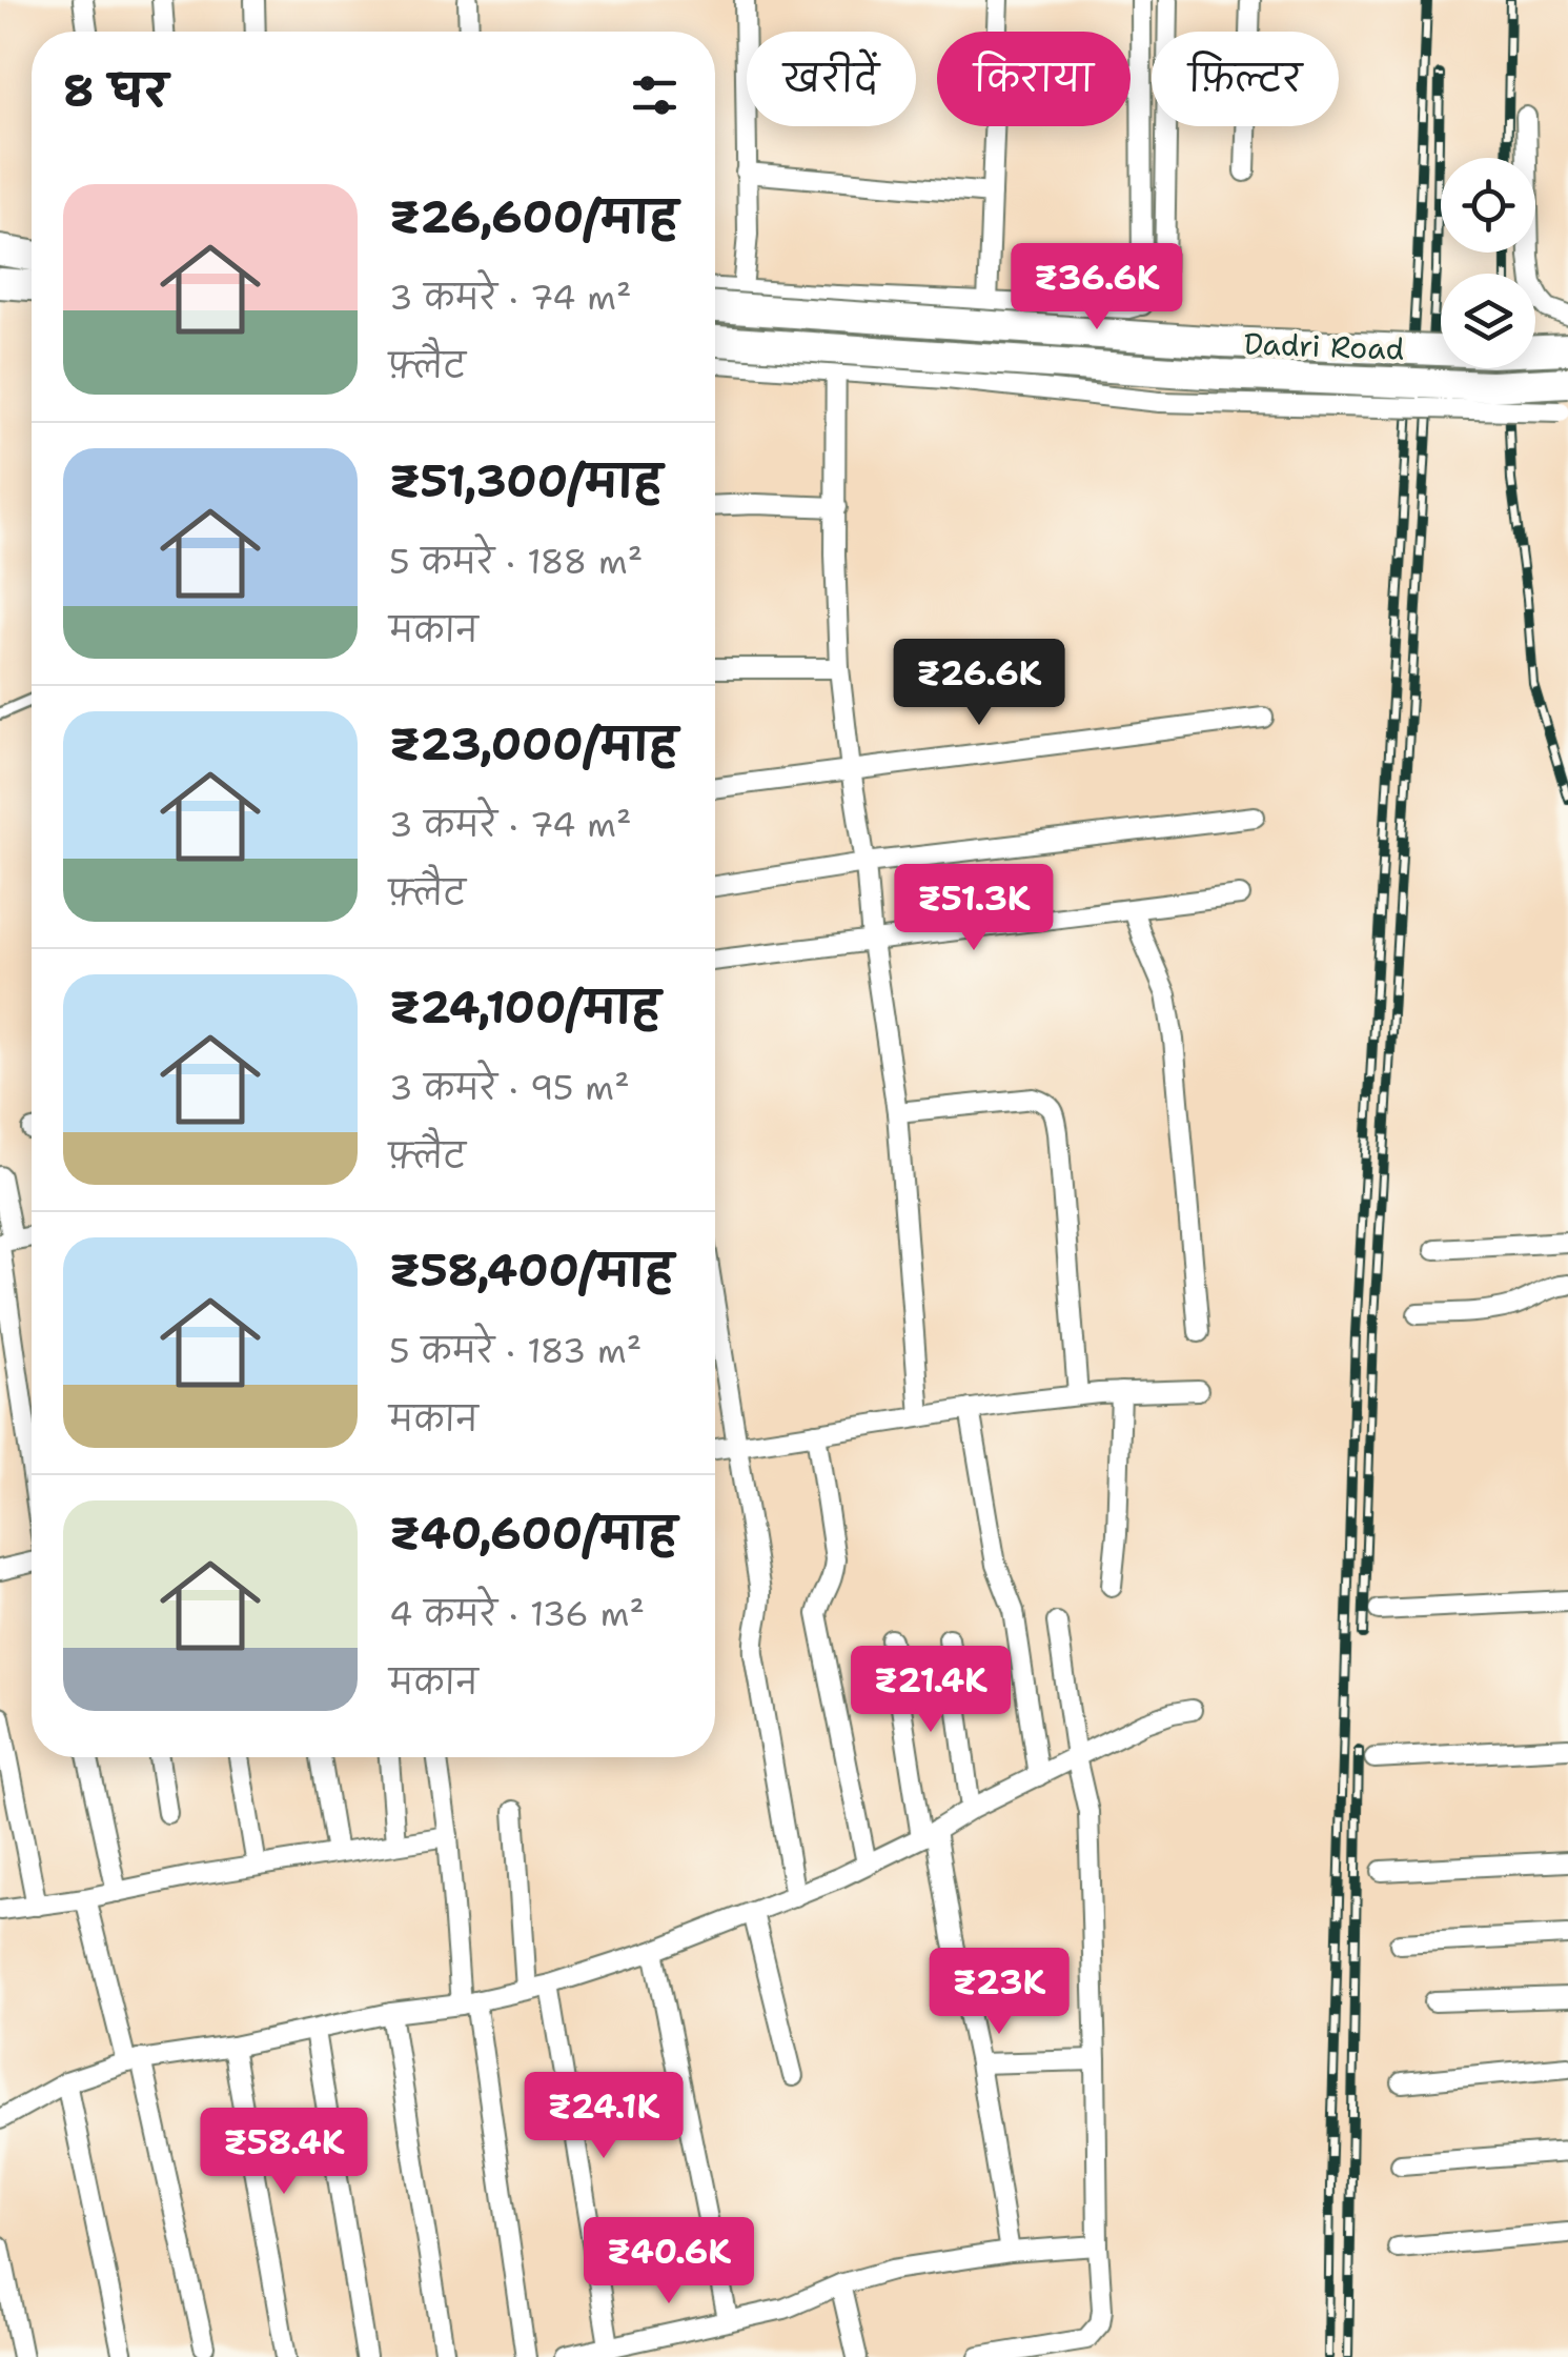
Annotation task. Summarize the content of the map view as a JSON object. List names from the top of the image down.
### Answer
{
  "streets": {
    "street": ["Dadri Road"]
  },
  "page": {
    "chip": ["खरीदें", "किराया", "फ़िल्टर"],
    "heading": "8 घर",
    "list": [
      {
        "name": "₹26,600/माह",
        "note": "3 कमरे · 74 m² · फ़्लैट"
      },
      {
        "name": "₹51,300/माह",
        "note": "5 कमरे · 188 m² · मकान"
      },
      {
        "name": "₹23,000/माह",
        "note": "3 कमरे · 74 m² · फ़्लैट"
      },
      {
        "name": "₹24,100/माह",
        "note": "3 कमरे · 95 m² · फ़्लैट"
      },
      {
        "name": "₹58,400/माह",
        "note": "5 कमरे · 183 m² · मकान"
      },
      {
        "name": "₹40,600/माह",
        "note": "4 कमरे · 136 m² · मकान"
      }
    ],
    "price": [
      "₹36.6K",
      "₹26.6K",
      "₹51.3K",
      "₹21.4K",
      "₹23K",
      "₹24.1K",
      "₹58.4K",
      "₹40.6K"
    ]
  }
}
